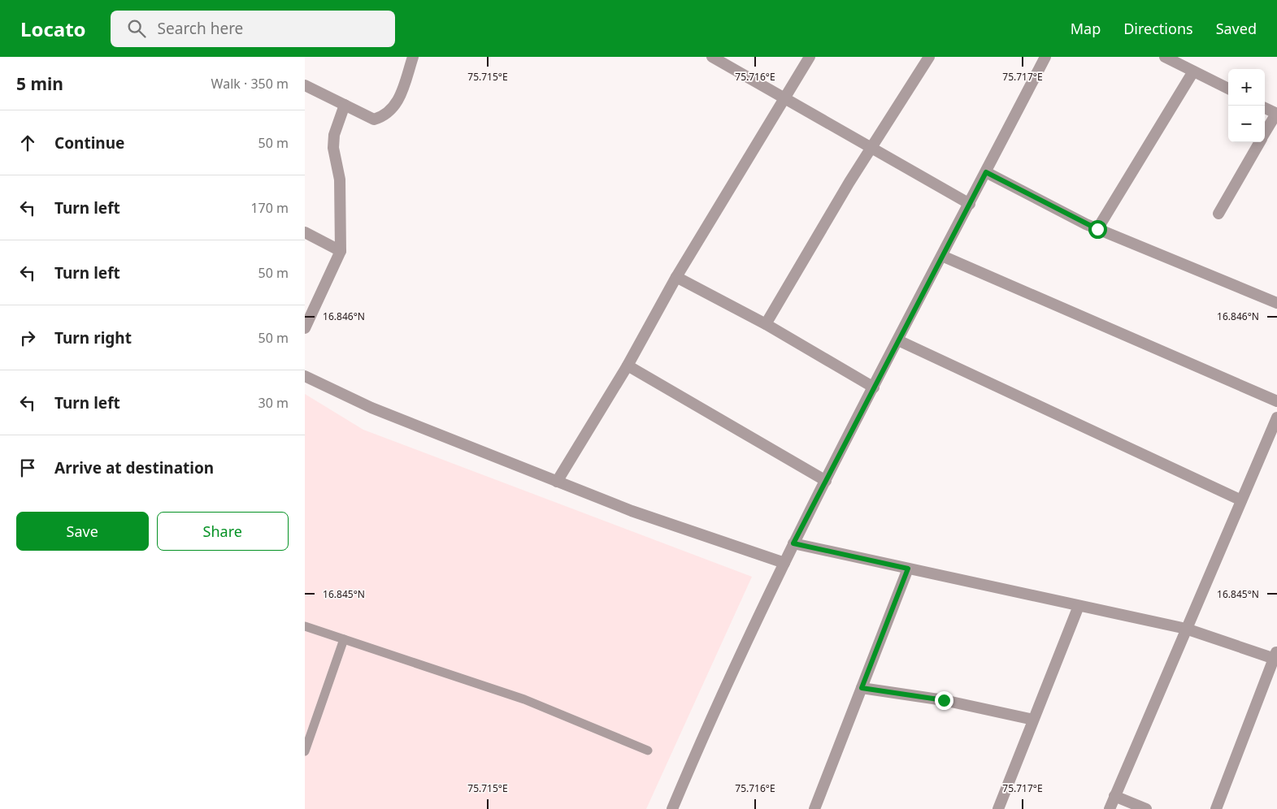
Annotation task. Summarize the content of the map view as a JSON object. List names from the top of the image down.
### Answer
{
  "page": {
    "header": "Locato",
    "search": "Search here",
    "nav": ["Map", "Directions", "Saved"],
    "heading": ["5 min", "Walk · 350 m"],
    "map_buttons": ["+", "−"],
    "list": [
      ["Continue", "50 m"],
      ["Turn left", "170 m"],
      ["Turn left", "50 m"],
      ["Turn right", "50 m"],
      ["Turn left", "30 m"],
      "Arrive at destination"
    ],
    "buttons": ["Save", "Share"]
  },
  "coordinates": [
    "75.715°E",
    "75.716°E",
    "75.717°E",
    "16.846°N",
    "16.845°N"
  ]
}
